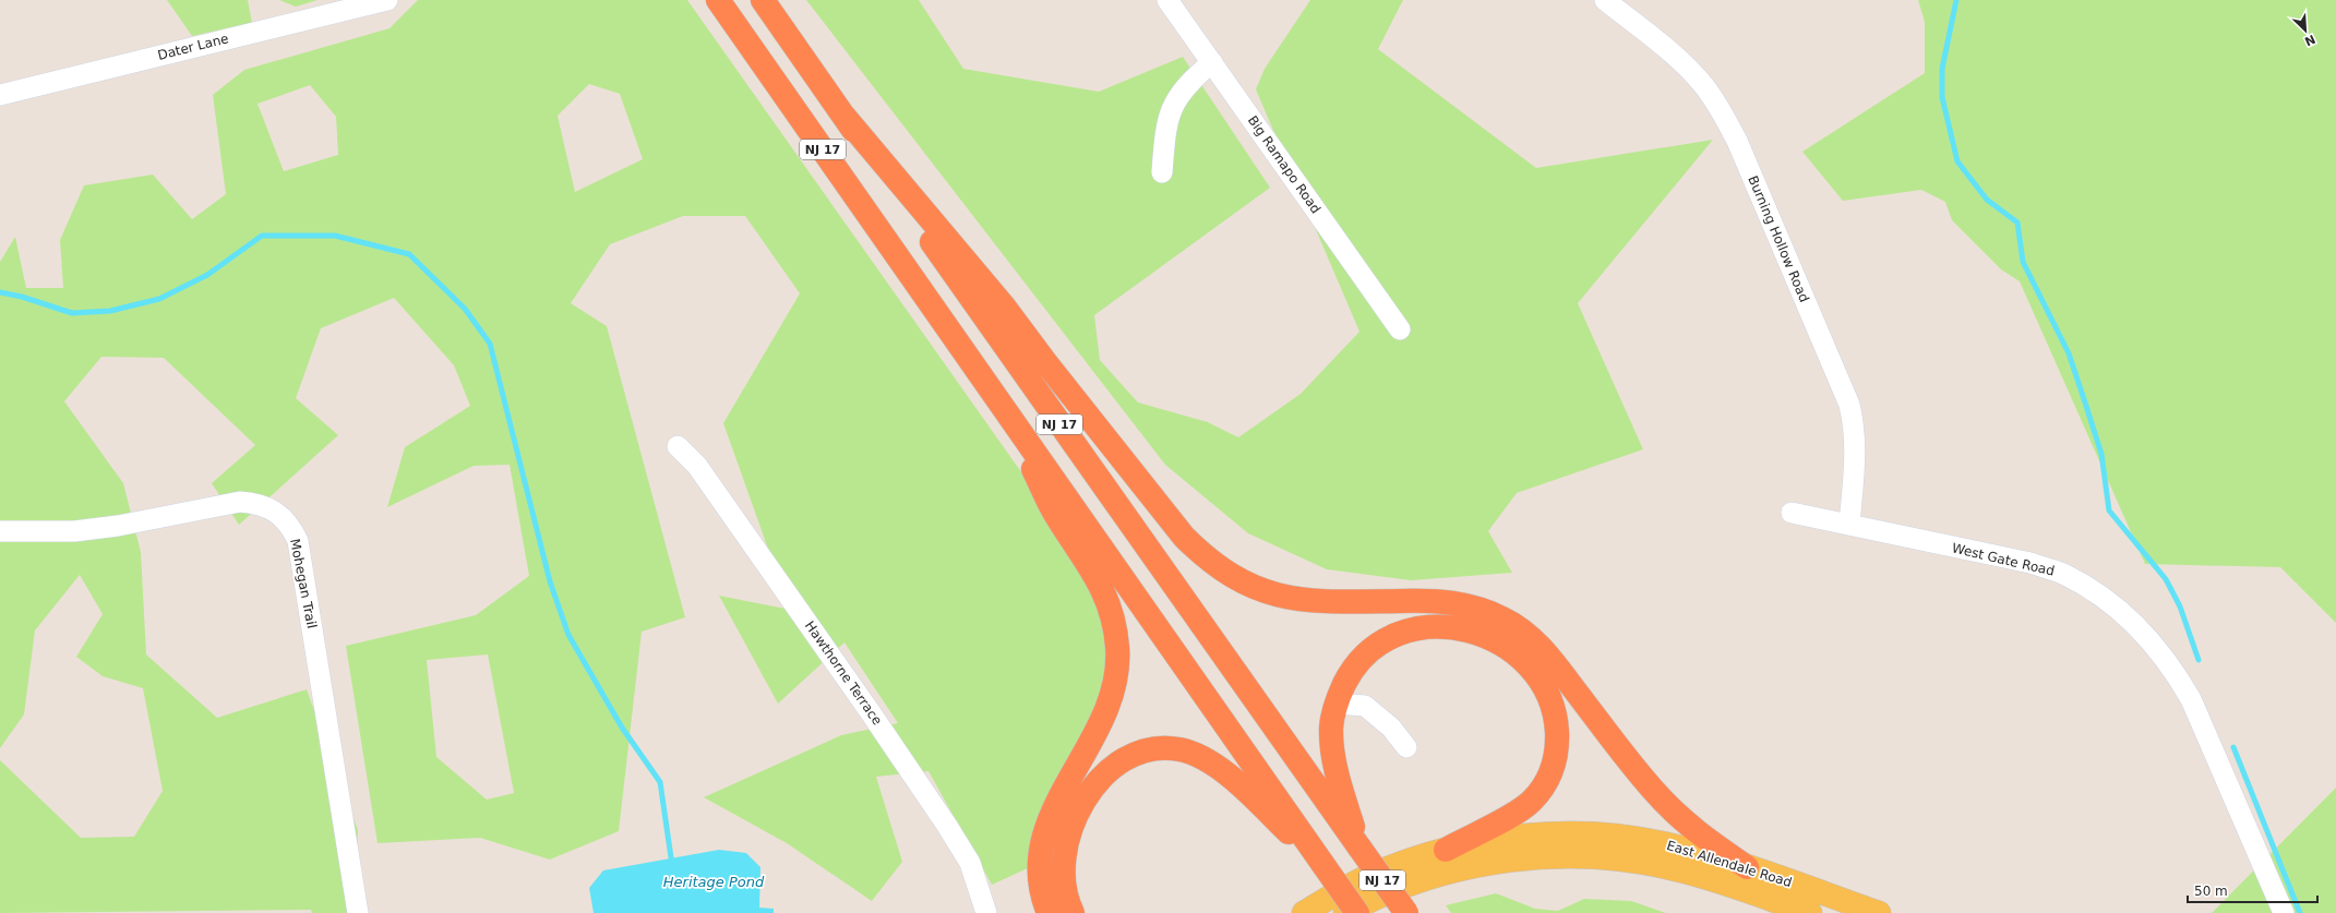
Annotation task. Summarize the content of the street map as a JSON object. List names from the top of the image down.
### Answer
{
  "streets": {
    "highway": ["NJ 17"],
    "main road": ["East Allendale Road"],
    "street": [
      "Dater Lane",
      "Big Ramapo Road",
      "Burning Hollow Road",
      "West Gate Road",
      "Mohegan Trail",
      "Hawthorne Terrace"
    ]
  },
  "crossings": [
    ["Burning Hollow Road", "West Gate Road"]
  ],
  "water": ["Heritage Pond"],
  "scale_bar": "50 m",
  "north": "bottom right"
}
